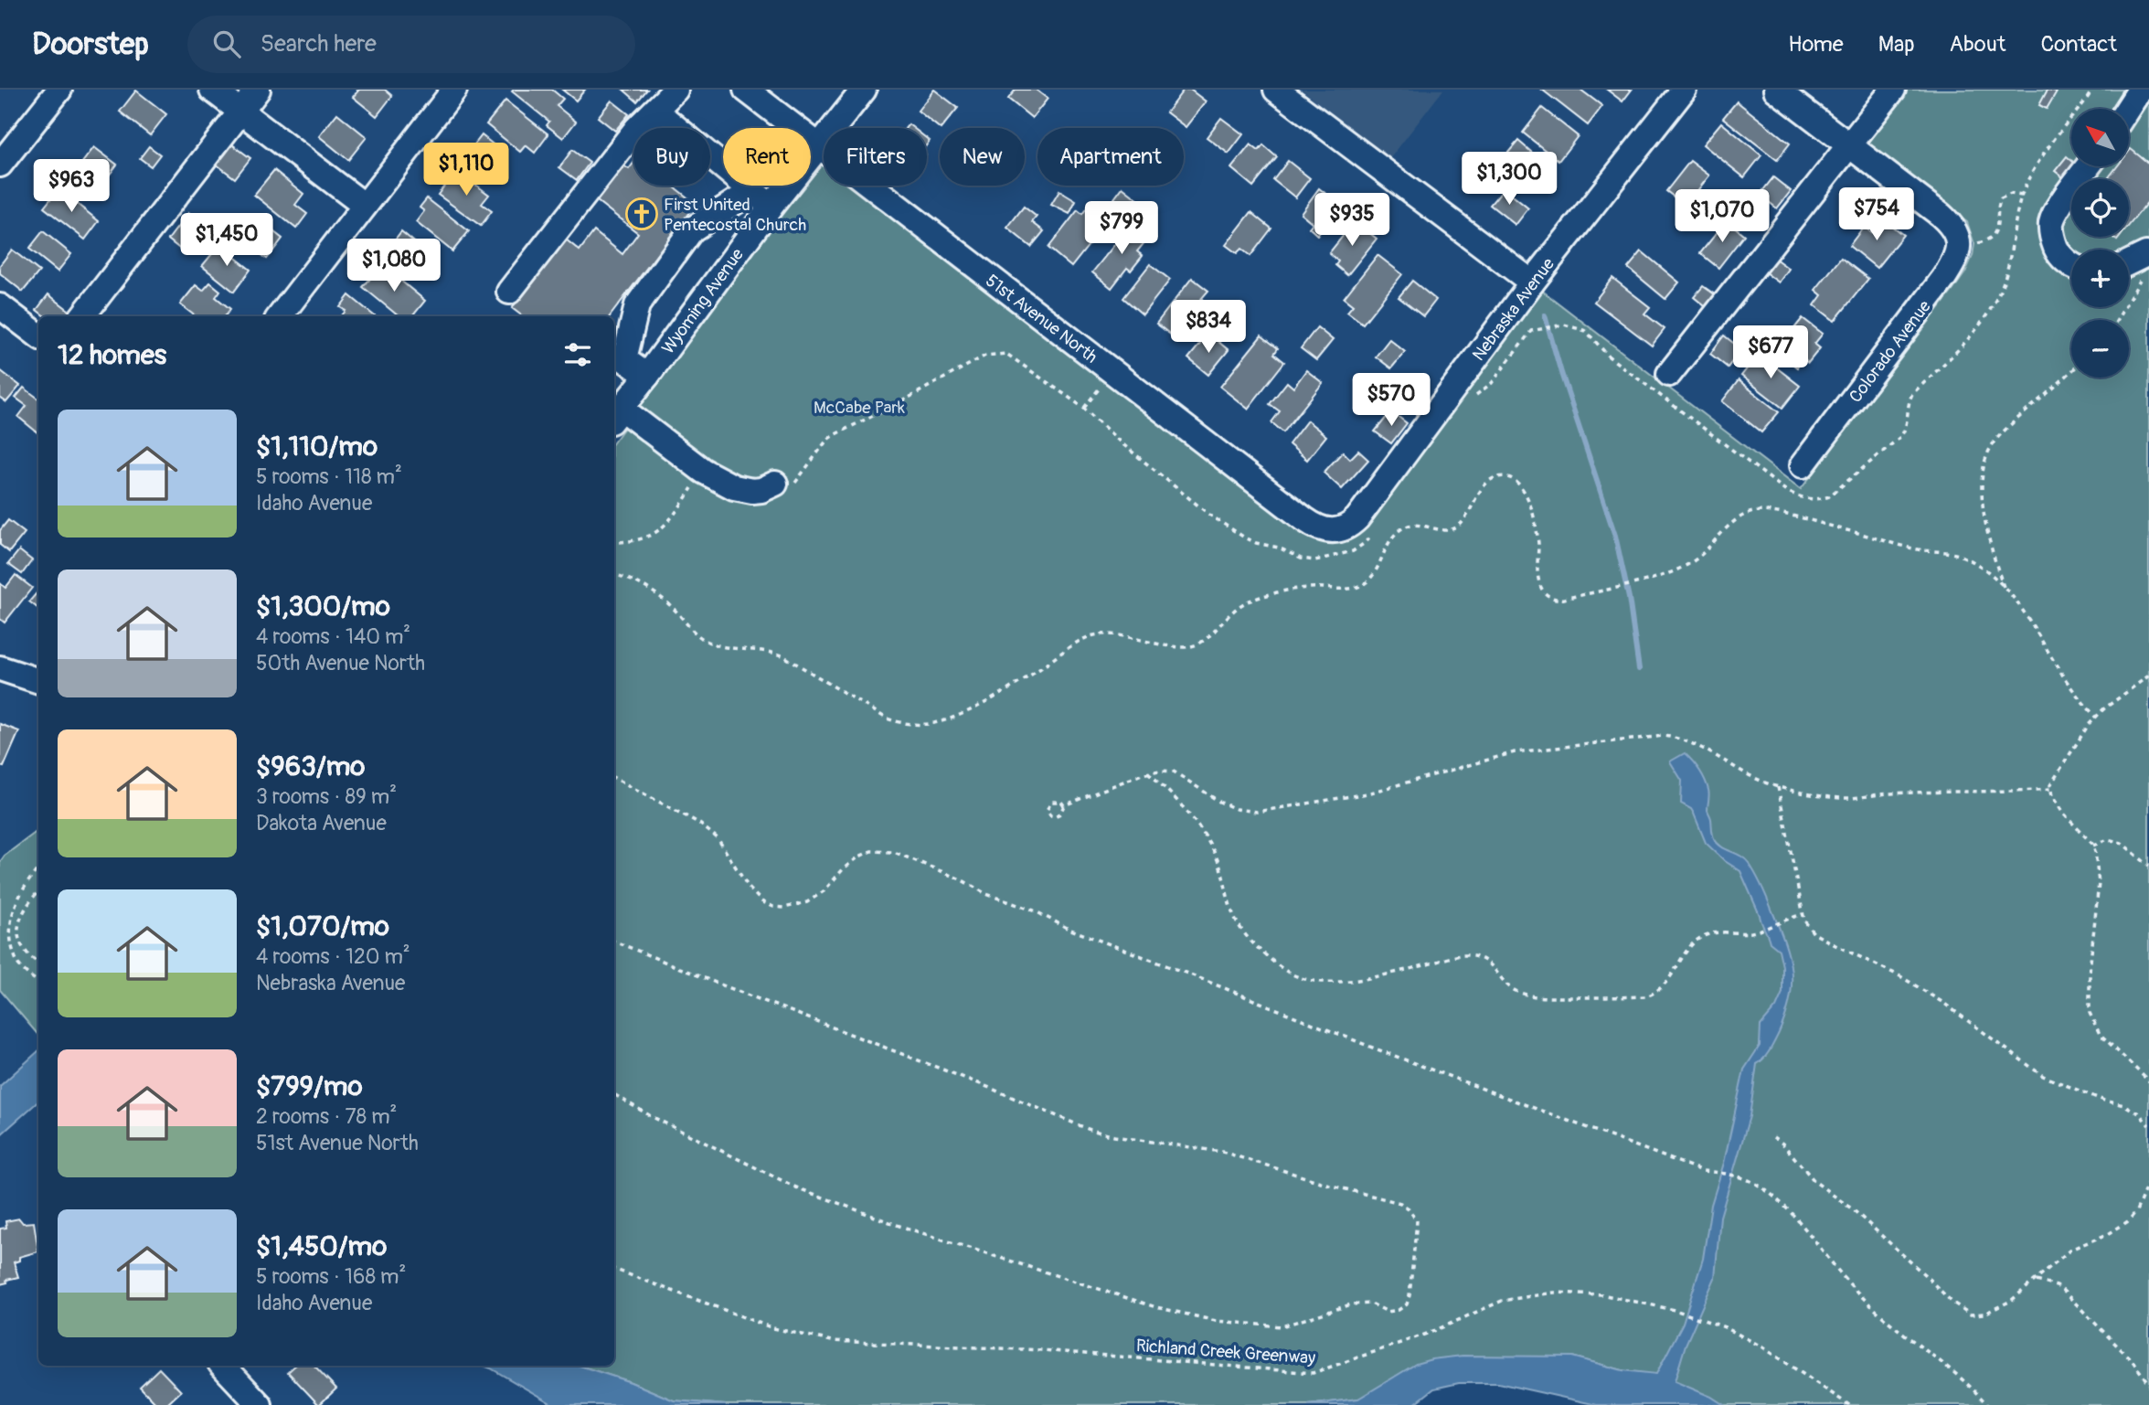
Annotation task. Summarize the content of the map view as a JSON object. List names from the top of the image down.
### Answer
{
  "streets": {
    "street": [
      "Wyoming Avenue",
      "Nebraska Avenue",
      "51st Avenue North",
      "Colorado Avenue"
    ],
    "path": ["Richland Creek Greenway"]
  },
  "crossings": [
    ["Wyoming Avenue", "51st Avenue North"],
    ["Nebraska Avenue", "51st Avenue North"]
  ],
  "parks": ["McCabe Park"],
  "places": {
    "church": ["First United Pentecostal Church"]
  },
  "north": "top left",
  "page": {
    "header": "Doorstep",
    "search": "Search here",
    "nav": [
      "Home",
      "Map",
      "About",
      "Contact"
    ],
    "map_buttons": ["+", "−"],
    "chip": [
      "Buy",
      "Rent",
      "Filters",
      "New",
      "Apartment"
    ],
    "price": [
      "$1,110",
      "$1,300",
      "$963",
      "$754",
      "$1,070",
      "$935",
      "$799",
      "$1,450",
      "$1,080",
      "$834",
      "$677",
      "$570"
    ],
    "heading": "12 homes",
    "list": [
      {
        "name": "$1,110/mo",
        "note": "5 rooms · 118 m² · Idaho Avenue"
      },
      {
        "name": "$1,300/mo",
        "note": "4 rooms · 140 m² · 50th Avenue North"
      },
      {
        "name": "$963/mo",
        "note": "3 rooms · 89 m² · Dakota Avenue"
      },
      {
        "name": "$1,070/mo",
        "note": "4 rooms · 120 m² · Nebraska Avenue"
      },
      {
        "name": "$799/mo",
        "note": "2 rooms · 78 m² · 51st Avenue North"
      },
      {
        "name": "$1,450/mo",
        "note": "5 rooms · 168 m² · Idaho Avenue"
      }
    ]
  }
}
